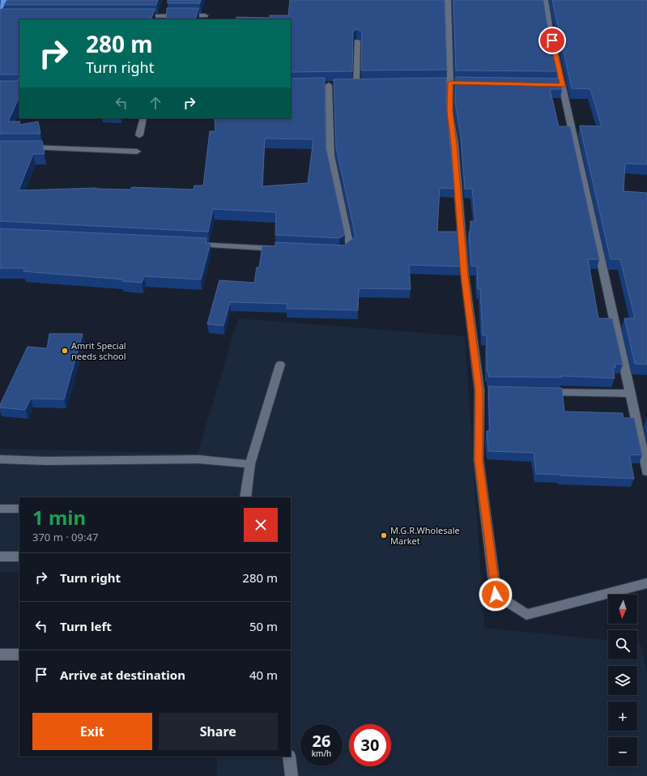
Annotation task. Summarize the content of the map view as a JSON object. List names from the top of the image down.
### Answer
{
  "places": ["Amrit Special needs school", "M.G.R.Wholesale Market"],
  "north": "bottom",
  "page": {
    "turn": ["280 m", "Turn right"],
    "heading": ["1 min", "370 m · 09:47"],
    "list": [
      {
        "name": "Turn right",
        "value": "280 m"
      },
      {
        "name": "Turn left",
        "value": "50 m"
      },
      {
        "name": "Arrive at destination",
        "value": "40 m"
      }
    ],
    "map_buttons": ["+", "−"],
    "buttons": ["Exit", "Share"],
    "speed": "26 km/h",
    "limit": "30"
  }
}
